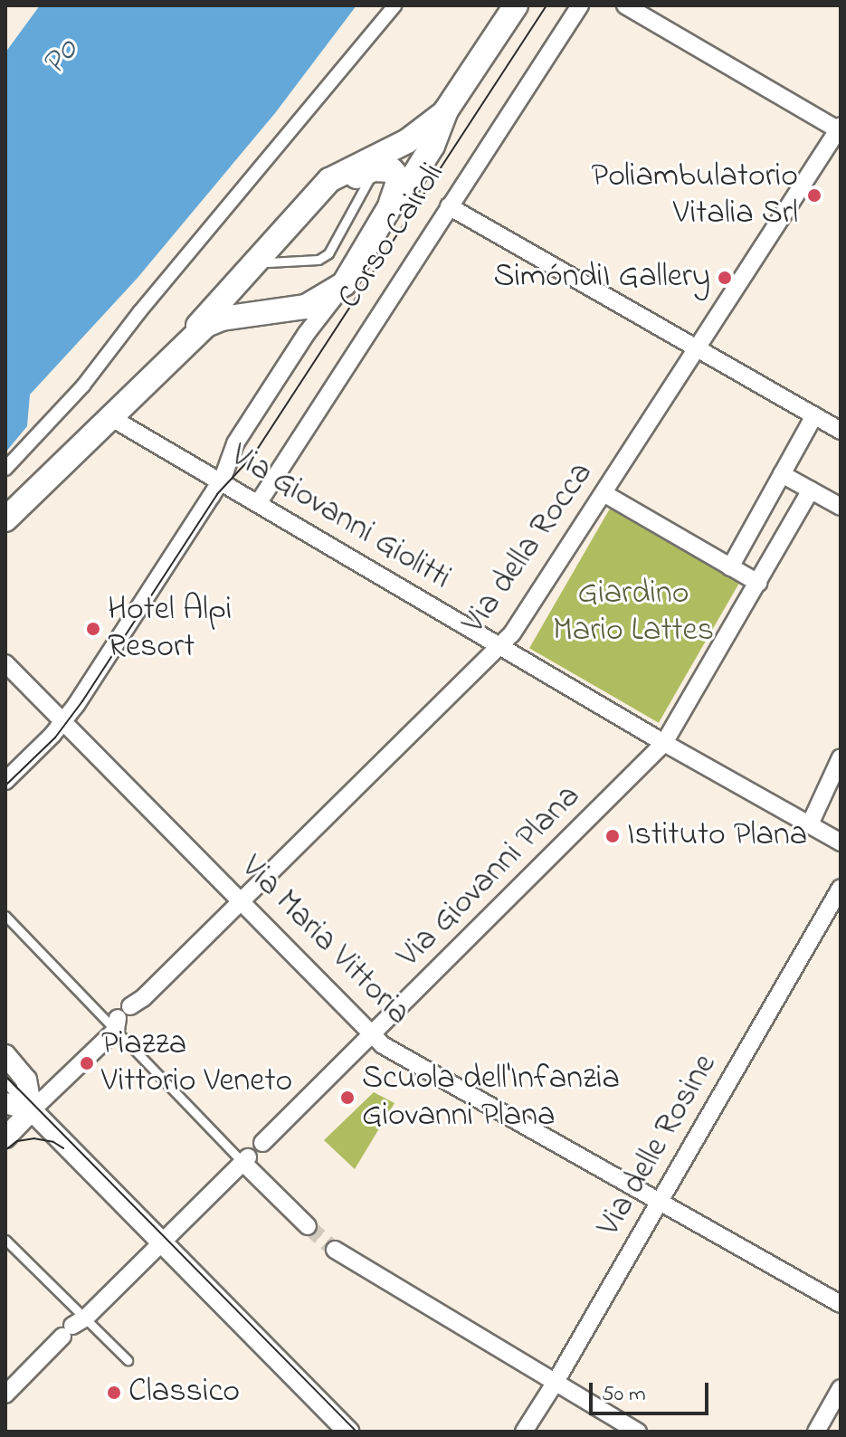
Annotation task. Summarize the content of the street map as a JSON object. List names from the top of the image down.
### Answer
{
  "streets": {
    "main road": ["Corso Cairoli"],
    "street": [
      "Via Giovanni Giolitti",
      "Via della Rocca",
      "Via Giovanni Plana",
      "Via Maria Vittoria",
      "Via delle Rosine"
    ]
  },
  "crossings": [
    ["Corso Cairoli", "Via Giovanni Giolitti"],
    ["Corso Cairoli", "Via Maria Vittoria"],
    ["Via Giovanni Giolitti", "Via della Rocca"],
    ["Via Giovanni Giolitti", "Via Giovanni Plana"],
    ["Via della Rocca", "Via Maria Vittoria"],
    ["Via Giovanni Plana", "Via Maria Vittoria"],
    ["Via Maria Vittoria", "Via delle Rosine"]
  ],
  "water": ["Po"],
  "parks": ["Giardino Mario Lattes"],
  "places": [
    "Poliambulatorio Vitalia Srl",
    "SimóndiI Gallery",
    "Hotel Alpi Resort",
    "Istituto Plana",
    "Piazza Vittorio Veneto",
    "Scuola dell'Infanzia Giovanni Plana",
    "Classico"
  ],
  "scale_bar": "50 m"
}
